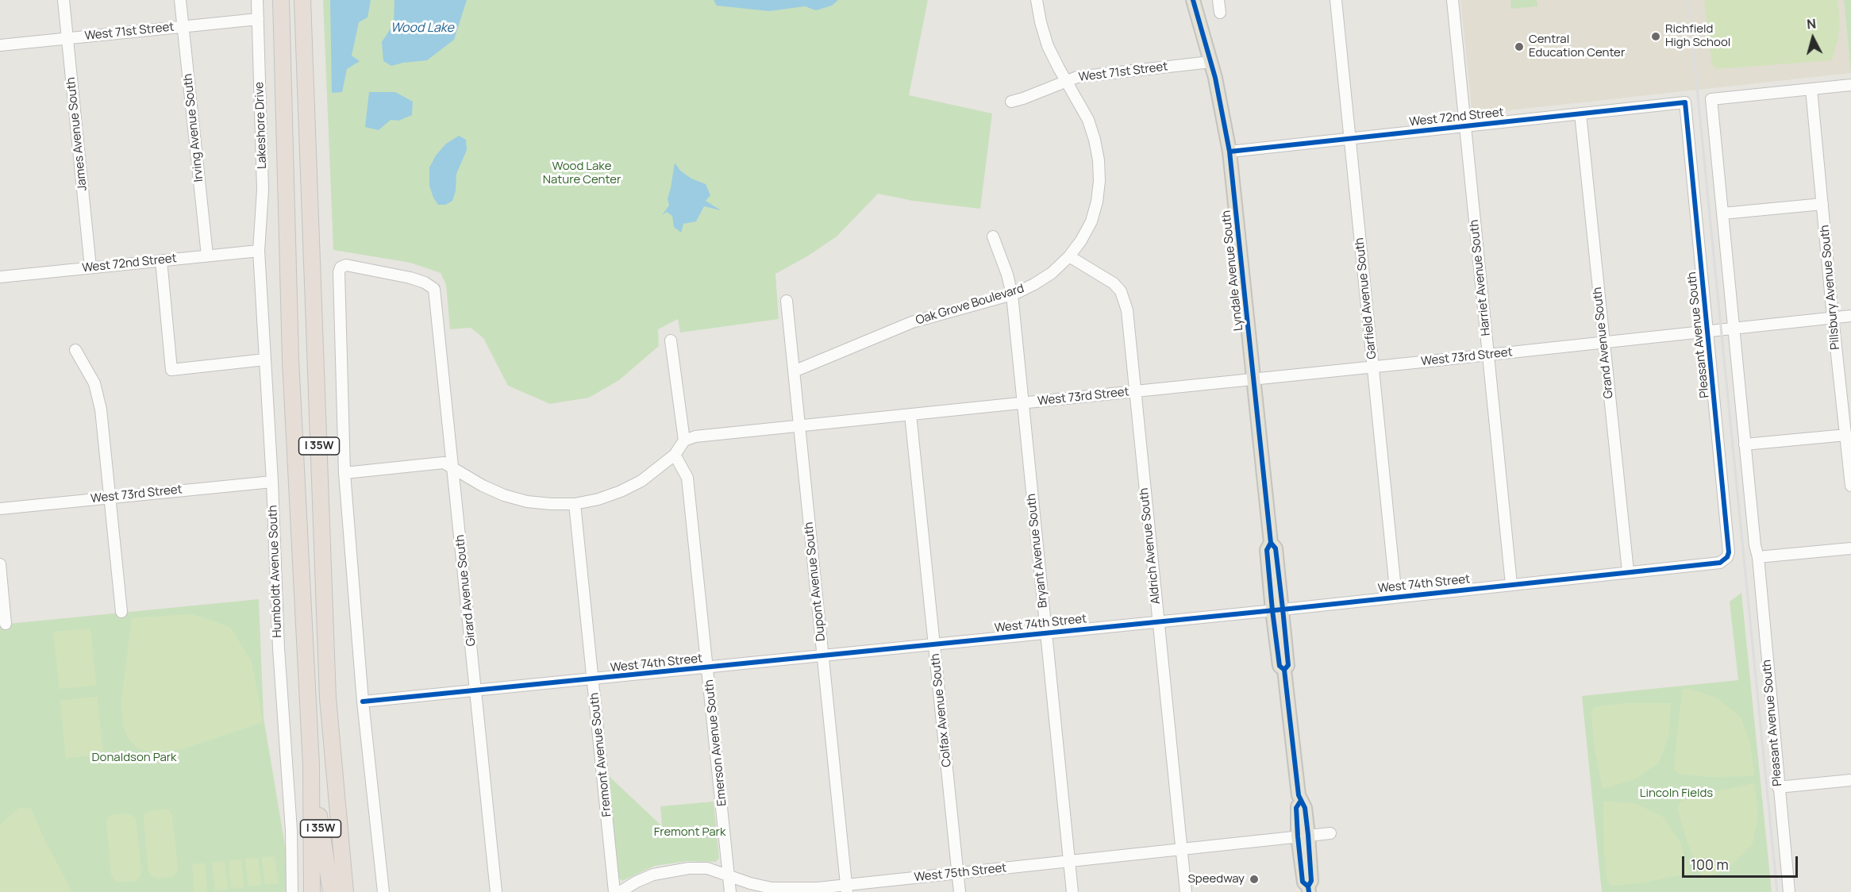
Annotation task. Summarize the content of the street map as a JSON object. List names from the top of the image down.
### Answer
{
  "streets": {
    "highway": ["I 35W"],
    "main road": ["Lyndale Avenue South"],
    "street": [
      "West 71st Street",
      "West 72nd Street",
      "Lakeshore Drive",
      "Irving Avenue South",
      "James Avenue South",
      "Harriet Avenue South",
      "Pillsbury Avenue South",
      "Garfield Avenue South",
      "Oak Grove Boulevard",
      "Pleasant Avenue South",
      "Grand Avenue South",
      "West 73rd Street",
      "Aldrich Avenue South",
      "Bryant Avenue South",
      "Humboldt Avenue South",
      "Dupont Avenue South",
      "West 74th Street",
      "Girard Avenue South",
      "Colfax Avenue South",
      "Emerson Avenue South",
      "Fremont Avenue South",
      "West 75th Street"
    ]
  },
  "crossings": [
    ["West 71st Street", "Lakeshore Drive"],
    ["West 71st Street", "Irving Avenue South"],
    ["West 71st Street", "James Avenue South"],
    ["West 71st Street", "Lyndale Avenue South"],
    ["West 71st Street", "Oak Grove Boulevard"],
    ["West 72nd Street", "Lakeshore Drive"],
    ["West 72nd Street", "Irving Avenue South"],
    ["West 72nd Street", "James Avenue South"],
    ["West 72nd Street", "Lyndale Avenue South"],
    ["West 72nd Street", "Harriet Avenue South"],
    ["West 72nd Street", "Garfield Avenue South"],
    ["West 72nd Street", "Pleasant Avenue South"],
    ["West 72nd Street", "Grand Avenue South"],
    ["West 72nd Street", "Humboldt Avenue South"],
    ["Lakeshore Drive", "Humboldt Avenue South"],
    ["Lyndale Avenue South", "West 73rd Street"],
    ["Lyndale Avenue South", "West 74th Street"],
    ["Lyndale Avenue South", "West 75th Street"],
    ["Harriet Avenue South", "West 73rd Street"],
    ["Harriet Avenue South", "West 74th Street"],
    ["Pillsbury Avenue South", "Pleasant Avenue South"],
    ["Pillsbury Avenue South", "West 73rd Street"],
    ["Garfield Avenue South", "West 73rd Street"],
    ["Garfield Avenue South", "West 74th Street"],
    ["Oak Grove Boulevard", "Aldrich Avenue South"],
    ["Oak Grove Boulevard", "Bryant Avenue South"],
    ["Oak Grove Boulevard", "Dupont Avenue South"],
    ["Pleasant Avenue South", "West 73rd Street"],
    ["Pleasant Avenue South", "West 74th Street"],
    ["Grand Avenue South", "West 73rd Street"],
    ["Grand Avenue South", "West 74th Street"],
    ["West 73rd Street", "Aldrich Avenue South"],
    ["West 73rd Street", "Bryant Avenue South"],
    ["West 73rd Street", "Humboldt Avenue South"],
    ["West 73rd Street", "Dupont Avenue South"],
    ["West 73rd Street", "Colfax Avenue South"],
    ["Aldrich Avenue South", "West 74th Street"],
    ["Aldrich Avenue South", "West 75th Street"],
    ["Bryant Avenue South", "West 74th Street"],
    ["Bryant Avenue South", "West 75th Street"],
    ["Dupont Avenue South", "West 74th Street"],
    ["Dupont Avenue South", "West 75th Street"],
    ["West 74th Street", "Girard Avenue South"],
    ["West 74th Street", "Colfax Avenue South"],
    ["West 74th Street", "Emerson Avenue South"],
    ["West 74th Street", "Fremont Avenue South"],
    ["Colfax Avenue South", "West 75th Street"],
    ["Emerson Avenue South", "West 75th Street"]
  ],
  "water": ["Wood Lake"],
  "parks": [
    "Wood Lake Nature Center",
    "Donaldson Park",
    "Lincoln Fields",
    "Fremont Park"
  ],
  "places": ["Richfield High School", "Central Education Center", "Speedway"],
  "scale_bar": "100 m",
  "north": "top"
}
